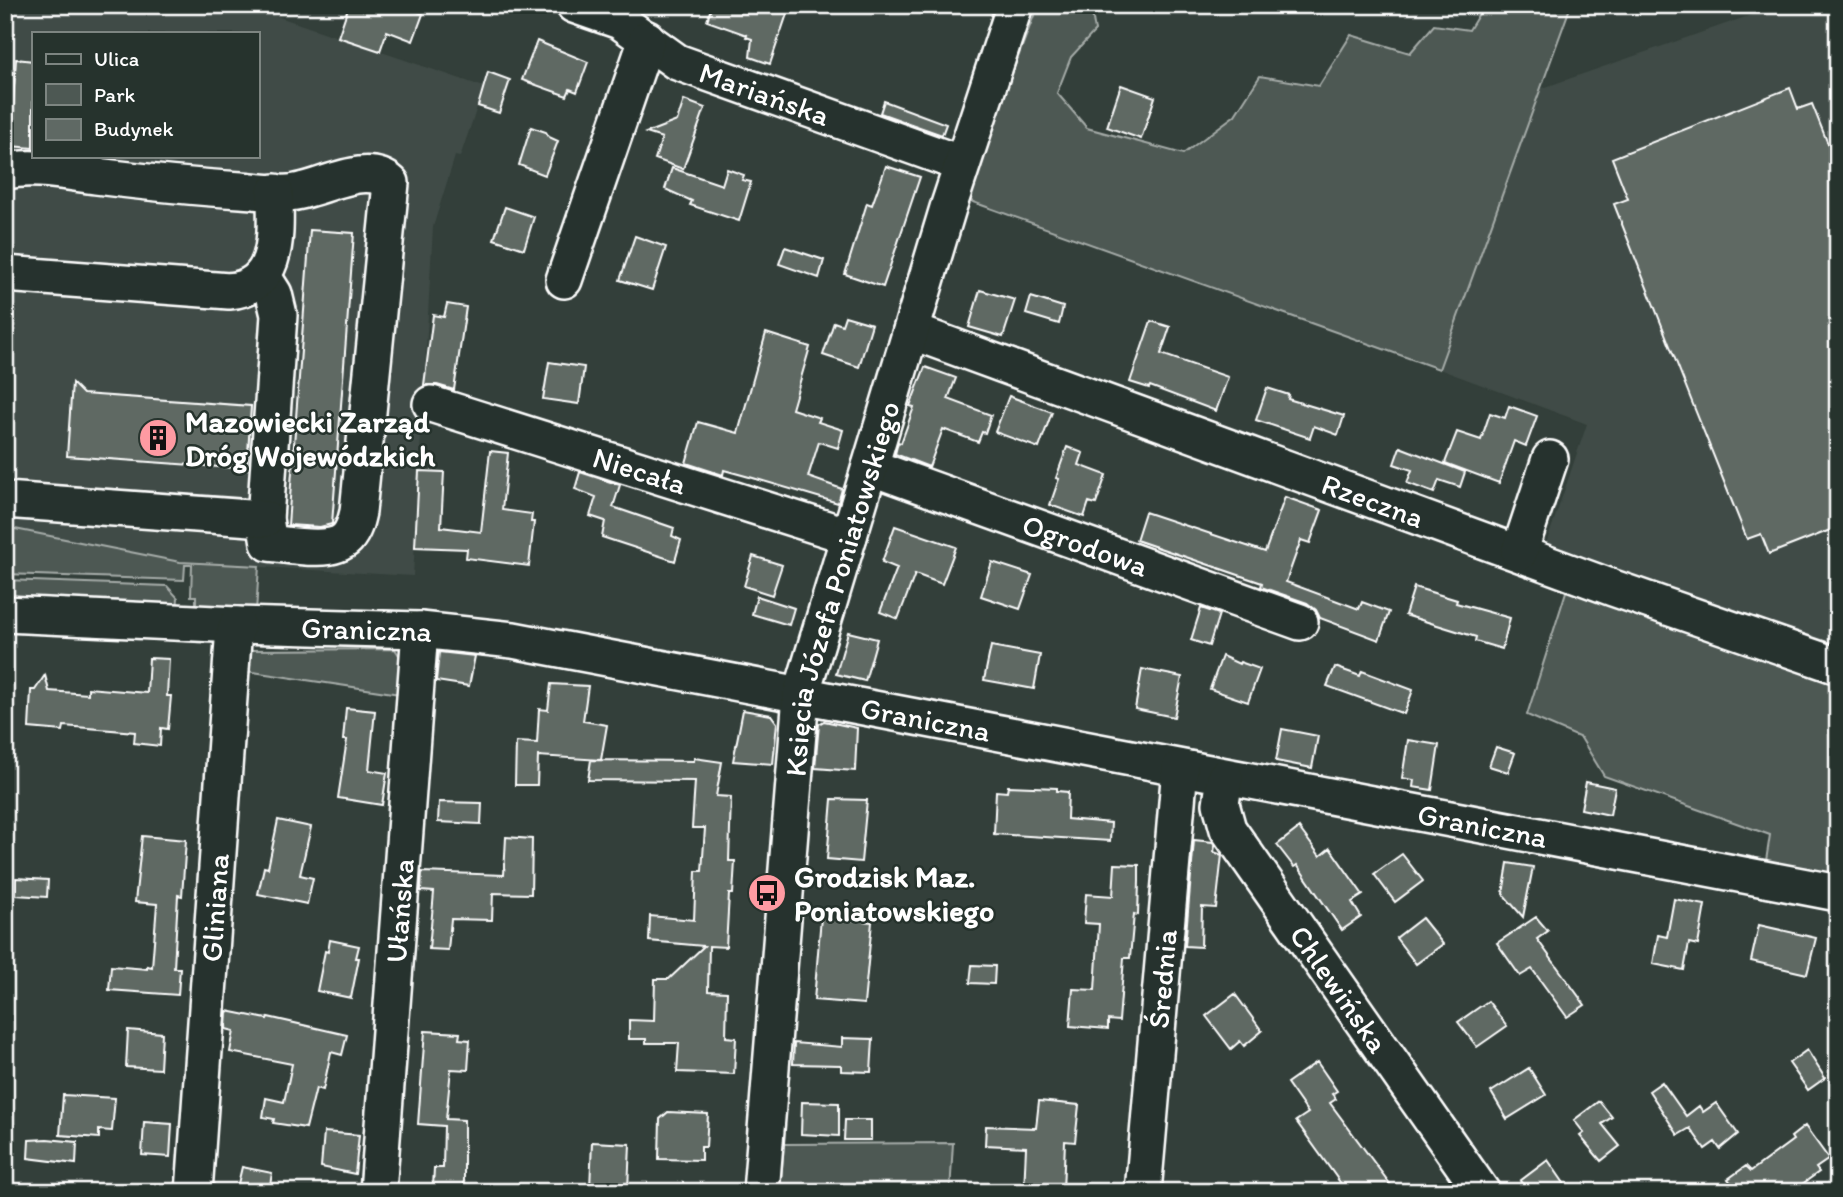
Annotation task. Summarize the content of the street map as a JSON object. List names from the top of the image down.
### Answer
{
  "streets": {
    "street": [
      "Mariańska",
      "Niecała",
      "Rzeczna",
      "Ogrodowa",
      "Księcia Józefa Poniatowskiego",
      "Graniczna",
      "Gliniana",
      "Ułańska",
      "Średnia",
      "Chlewińska"
    ]
  },
  "crossings": [
    ["Mariańska", "Księcia Józefa Poniatowskiego"],
    ["Niecała", "Księcia Józefa Poniatowskiego"],
    ["Rzeczna", "Księcia Józefa Poniatowskiego"],
    ["Ogrodowa", "Księcia Józefa Poniatowskiego"],
    ["Księcia Józefa Poniatowskiego", "Graniczna"],
    ["Graniczna", "Gliniana"],
    ["Graniczna", "Ułańska"],
    ["Graniczna", "Średnia"],
    ["Graniczna", "Chlewińska"]
  ],
  "places": {
    "building": ["Mazowiecki Zarząd Dróg Wojewódzkich"],
    "bus stop": ["Grodzisk Maz. Poniatowskiego"]
  },
  "legend": ["Ulica", "Park", "Budynek"]
}
